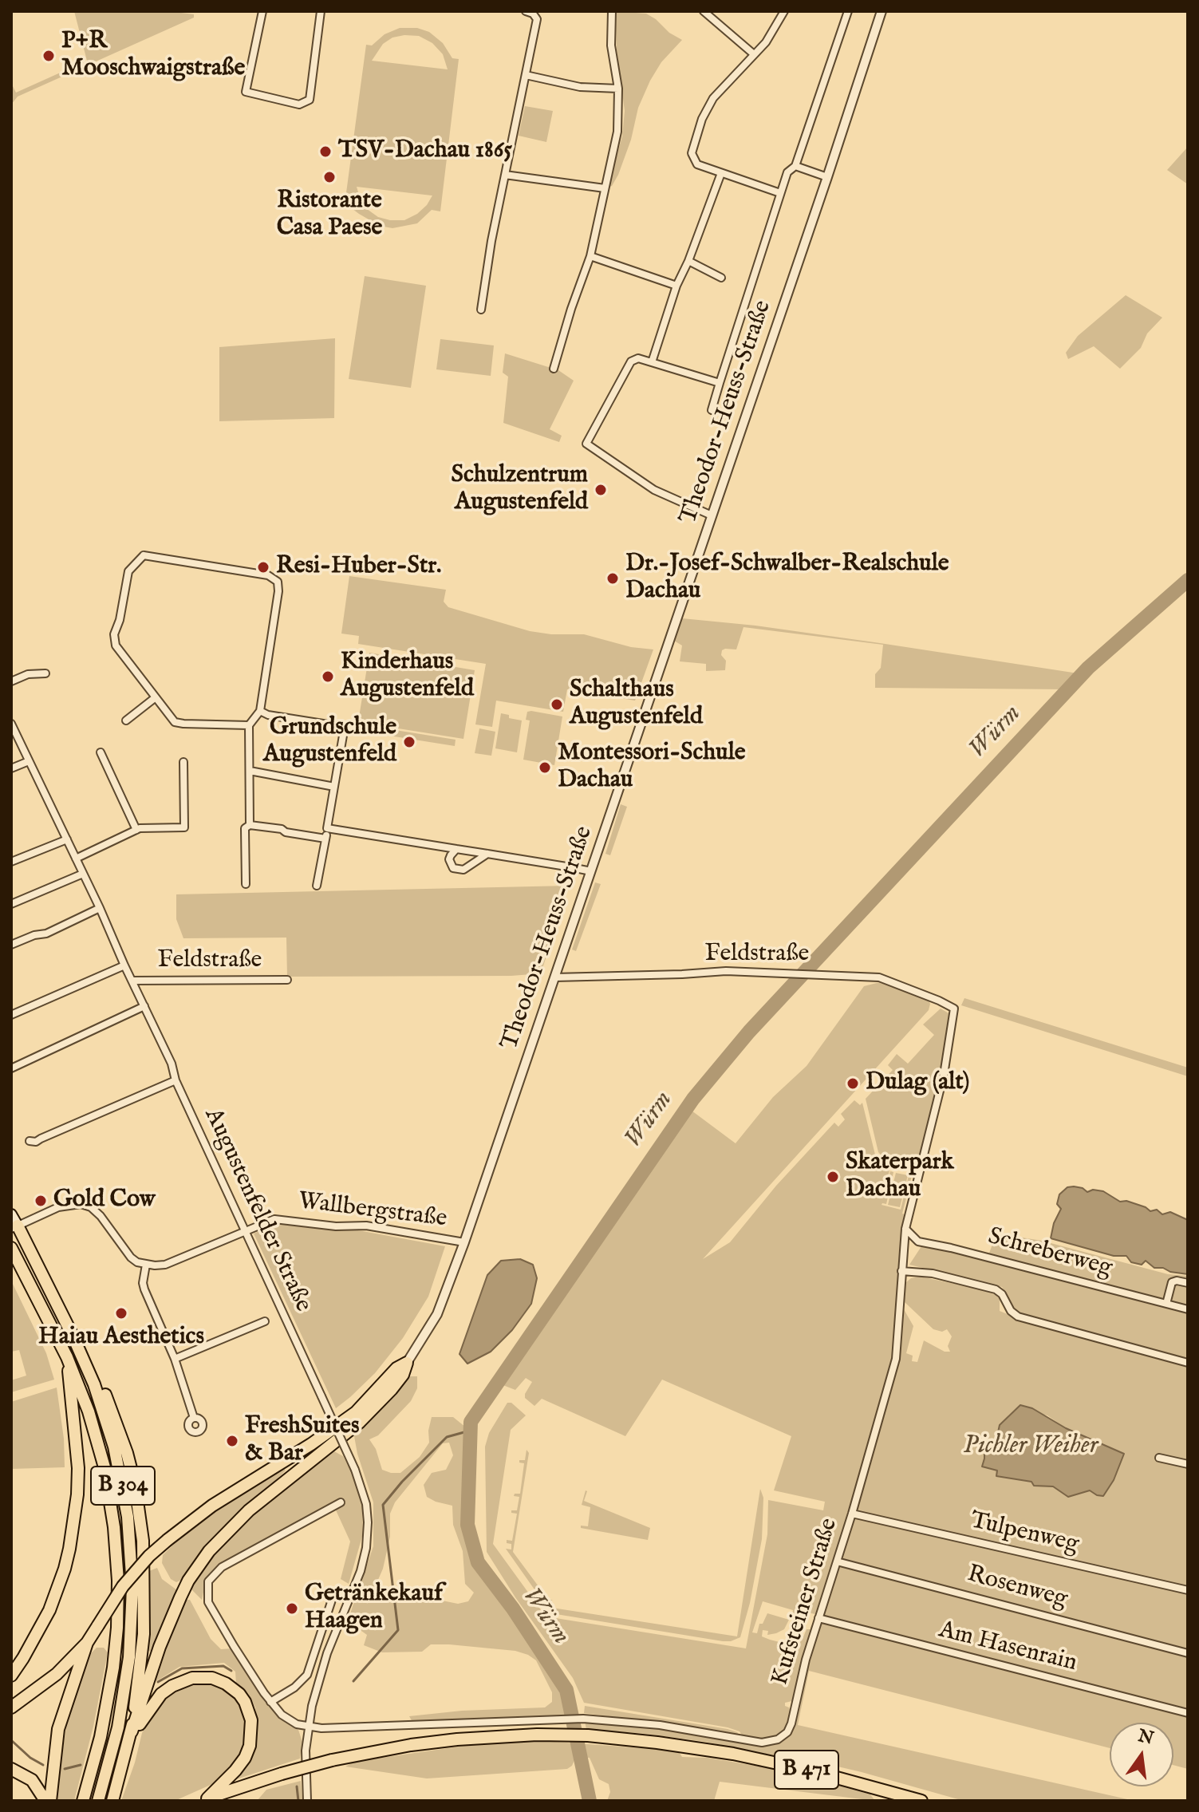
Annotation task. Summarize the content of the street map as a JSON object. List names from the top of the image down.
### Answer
{
  "streets": {
    "highway": ["B 304", "B 471"],
    "street": [
      "Theodor-Heuss-Straße",
      "Feldstraße",
      "Augustenfelder Straße",
      "Wallbergstraße",
      "Schreberweg",
      "Tulpenweg",
      "Rosenweg",
      "Kufsteiner Straße",
      "Am Hasenrain"
    ]
  },
  "crossings": [
    ["Theodor-Heuss-Straße", "Feldstraße"],
    ["Theodor-Heuss-Straße", "Wallbergstraße"],
    ["Feldstraße", "Augustenfelder Straße"],
    ["Feldstraße", "Kufsteiner Straße"],
    ["Augustenfelder Straße", "Wallbergstraße"],
    ["Augustenfelder Straße", "Kufsteiner Straße"],
    ["Schreberweg", "Kufsteiner Straße"],
    ["Tulpenweg", "Kufsteiner Straße"],
    ["Rosenweg", "Kufsteiner Straße"],
    ["Kufsteiner Straße", "Am Hasenrain"]
  ],
  "water": ["Würm", "Pichler Weiher"],
  "places": [
    "P+R Mooschwaigstraße",
    "TSV-Dachau 1865",
    "Ristorante Casa Paese",
    "Schulzentrum Augustenfeld",
    "Resi-Huber-Str.",
    "Dr.-Josef-Schwalber-Realschule Dachau",
    "Kinderhaus Augustenfeld",
    "Schalthaus Augustenfeld",
    "Grundschule Augustenfeld",
    "Montessori-Schule Dachau",
    "Dulag (alt)",
    "Skaterpark Dachau",
    "Gold Cow",
    "Haiau Aesthetics",
    "FreshSuites & Bar",
    "Getränkekauf Haagen"
  ],
  "north": "top"
}
